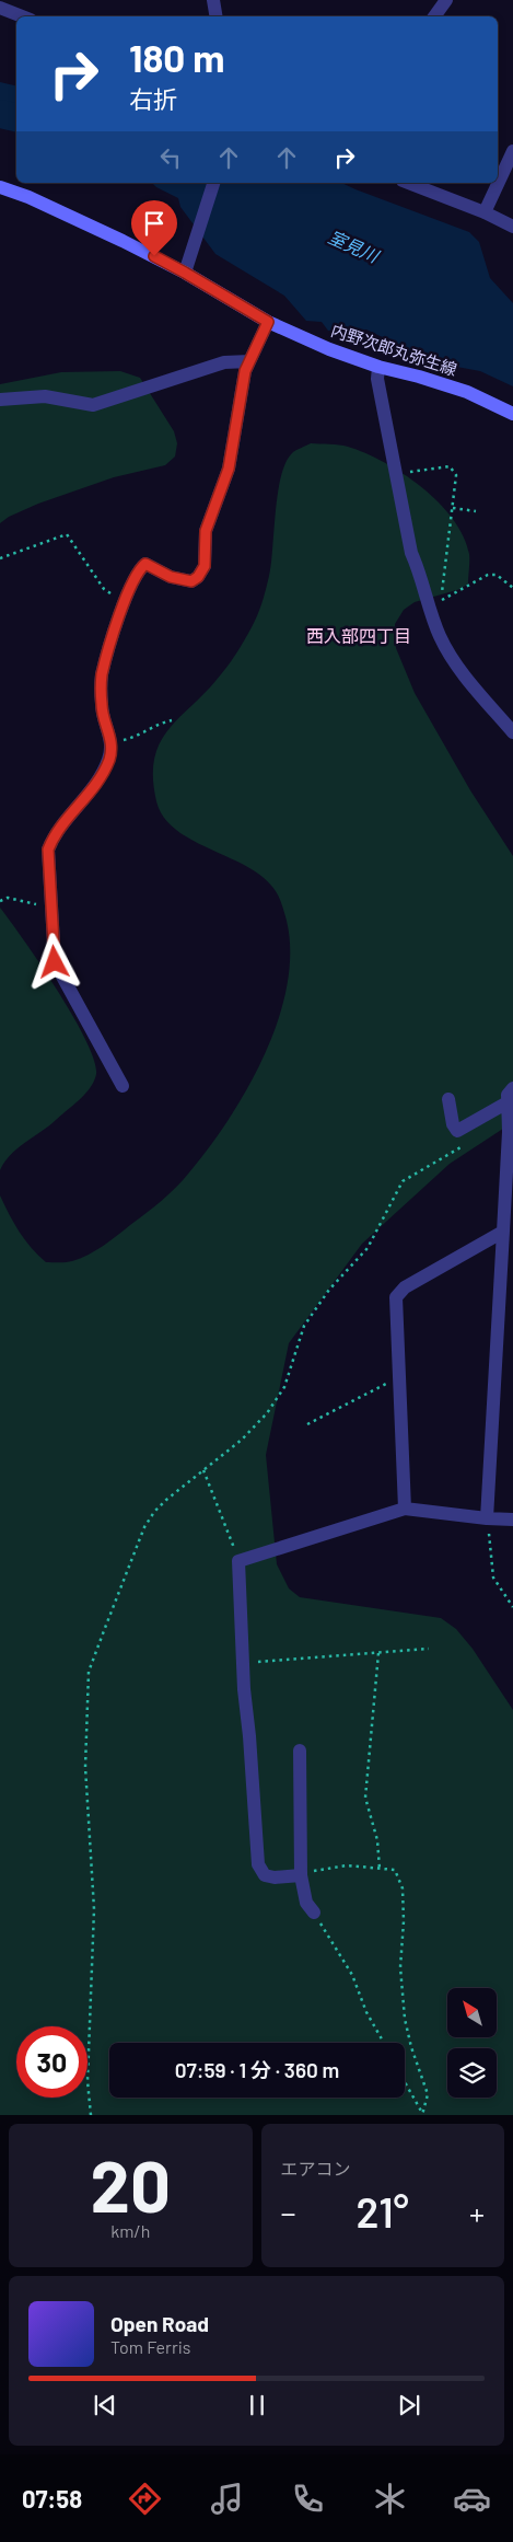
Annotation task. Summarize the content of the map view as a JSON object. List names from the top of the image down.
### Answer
{
  "streets": {
    "main road": ["内野次郎丸弥生線"]
  },
  "districts": ["西入部四丁目"],
  "water": ["室見川"],
  "north": "top left",
  "page": {
    "turn": ["180 m", "右折"],
    "limit": "30",
    "trip": "07:59 · 1 分 · 360 m",
    "tile": [
      ["20", "km/h"],
      "エアコン"
    ],
    "heat": ["−", "21°", "+"],
    "song": ["Open Road", "Tom Ferris"],
    "tabs": "07:58"
  }
}
